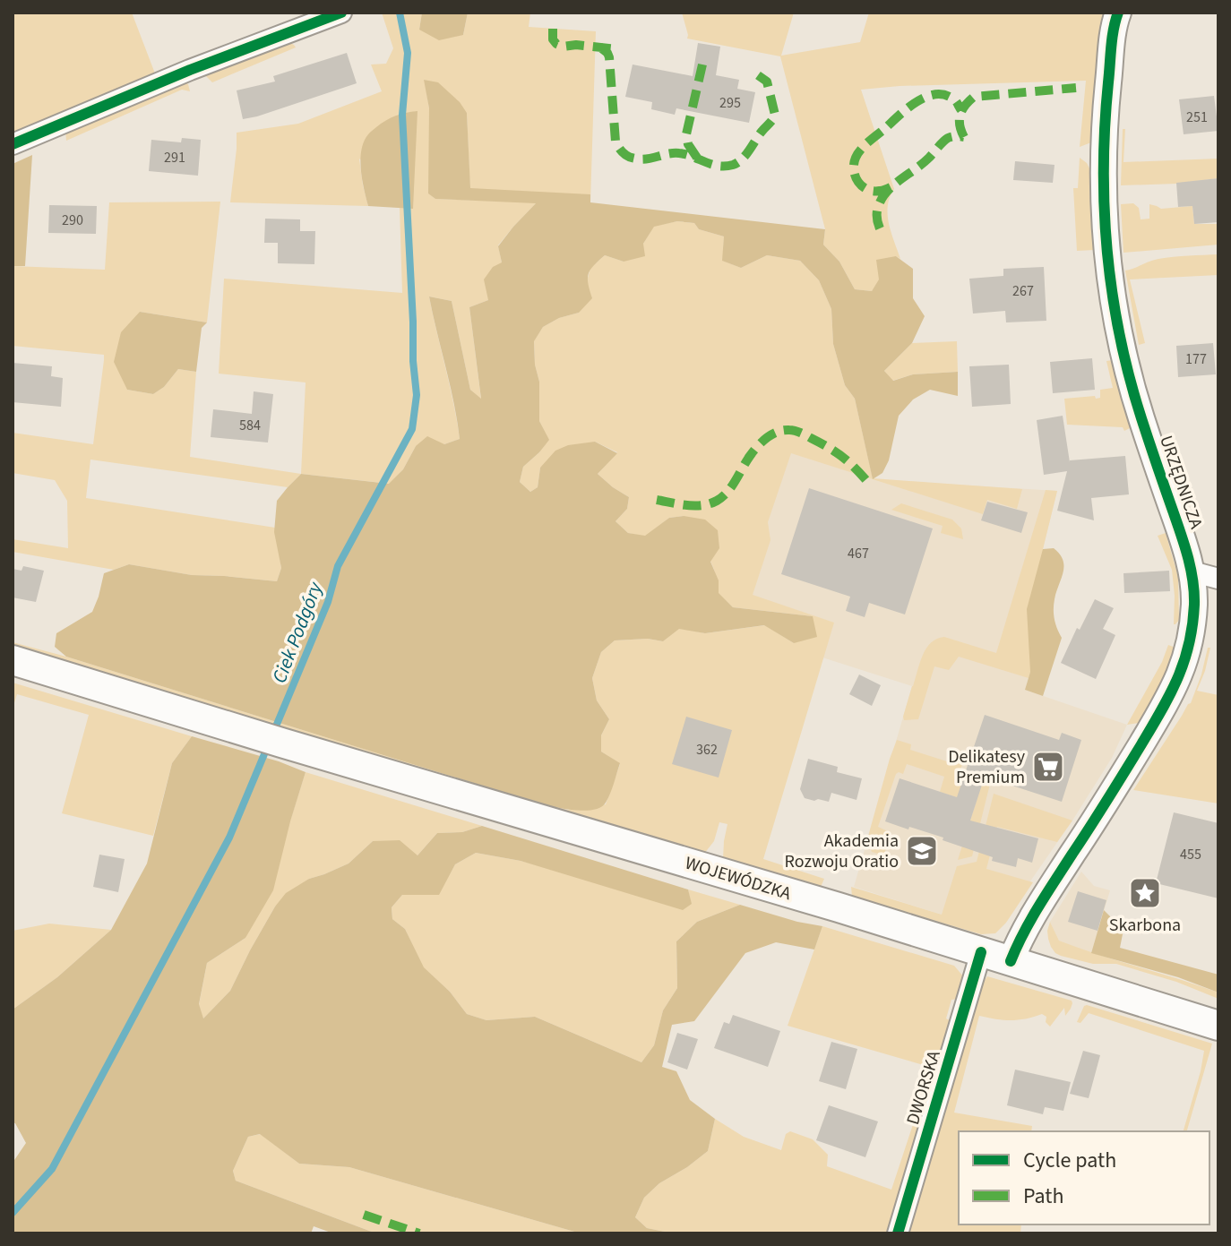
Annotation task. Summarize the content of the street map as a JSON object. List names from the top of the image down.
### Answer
{
  "streets": {
    "main road": ["WOJEWÓDZKA"],
    "street": ["URZĘDNICZA", "DWORSKA"]
  },
  "crossings": [
    ["URZĘDNICZA", "WOJEWÓDZKA"],
    ["WOJEWÓDZKA", "DWORSKA"]
  ],
  "water": ["Ciek Podgóry"],
  "places": {
    "supermarket": ["Delikatesy Premium"],
    "school or university": ["Akademia Rozwoju Oratio"],
    "place": ["Skarbona"]
  },
  "house_numbers": [
    "295",
    "251",
    "291",
    "290",
    "267",
    "177",
    "584",
    "467",
    "362",
    "455"
  ],
  "legend": ["Cycle path", "Path"]
}
